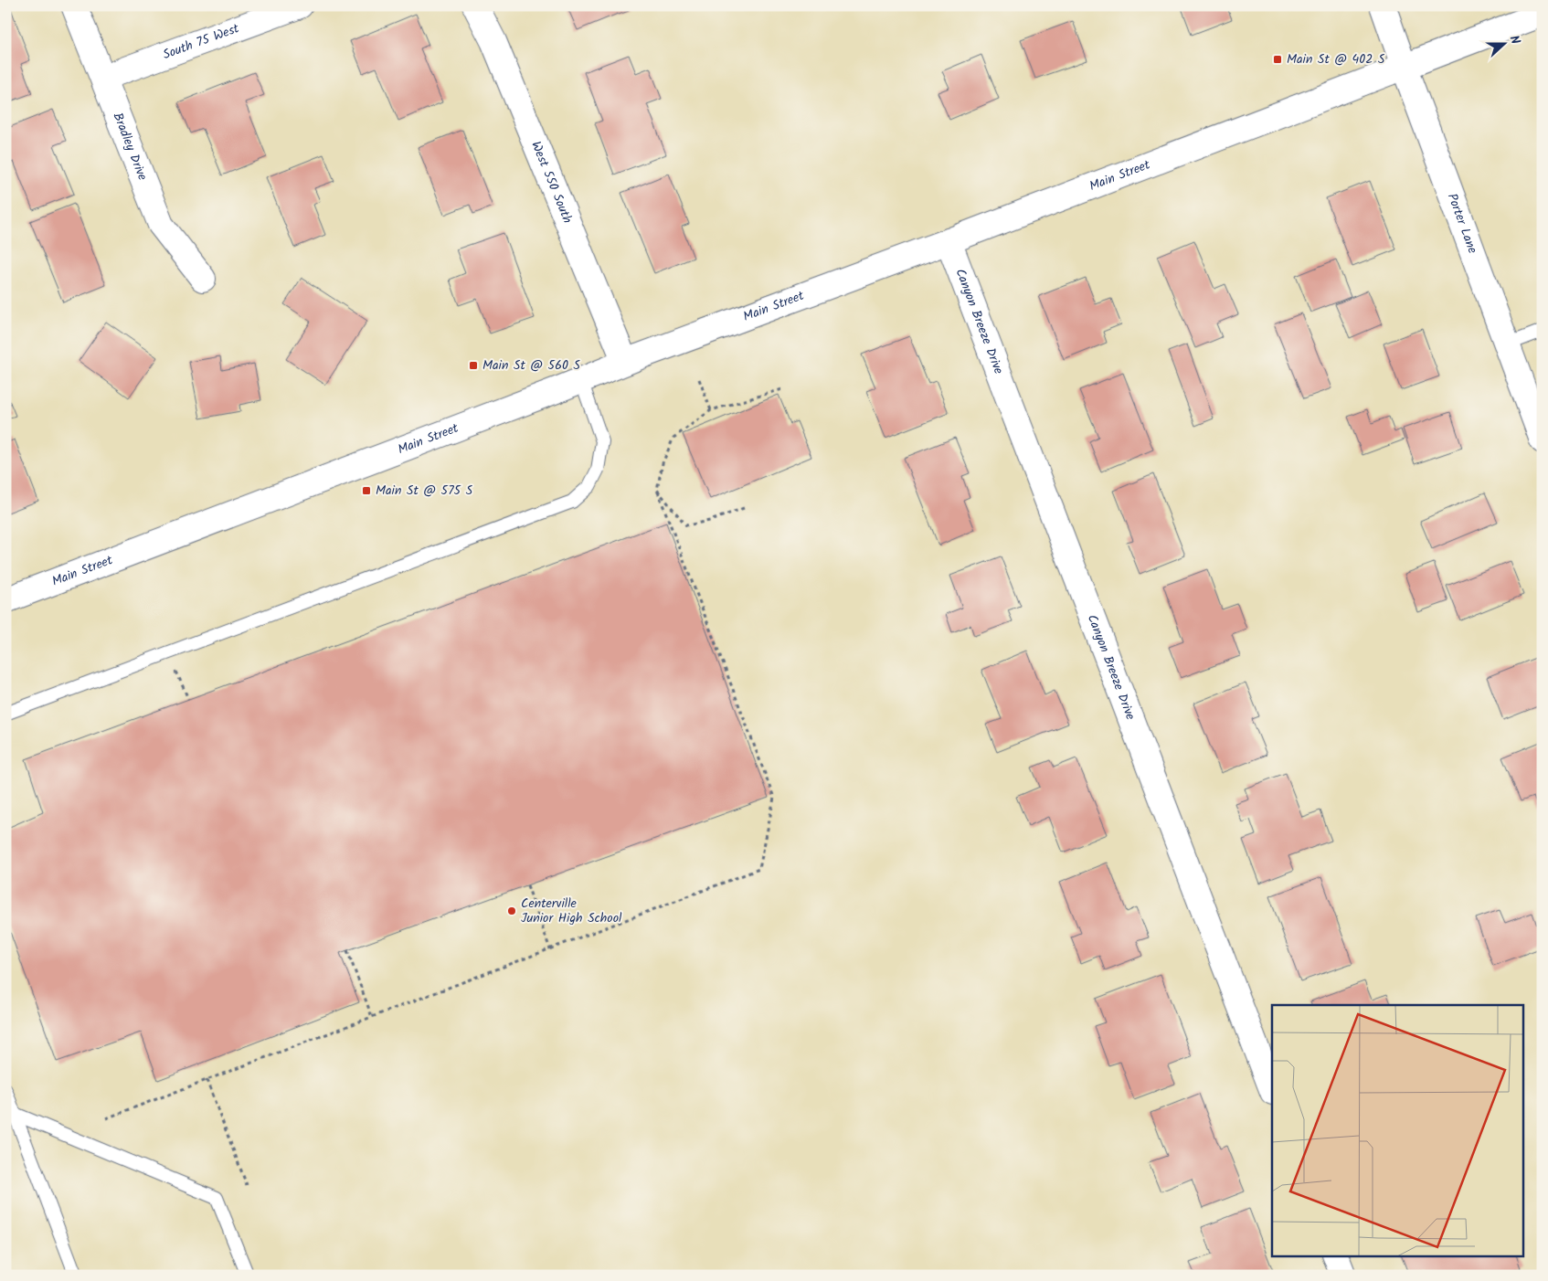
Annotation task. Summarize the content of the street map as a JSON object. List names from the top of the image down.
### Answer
{
  "streets": {
    "street": [
      "South 75 West",
      "Bradley Drive",
      "Main Street",
      "West 550 South",
      "Porter Lane",
      "Canyon Breeze Drive"
    ]
  },
  "crossings": [
    ["South 75 West", "Bradley Drive"],
    ["Main Street", "West 550 South"],
    ["Main Street", "Porter Lane"],
    ["Main Street", "Canyon Breeze Drive"]
  ],
  "places": {
    "transit": ["Main St @ 402 S", "Main St @ 560 S", "Main St @ 575 S"],
    "other": ["Centerville Junior High School"]
  },
  "north": "right"
}
